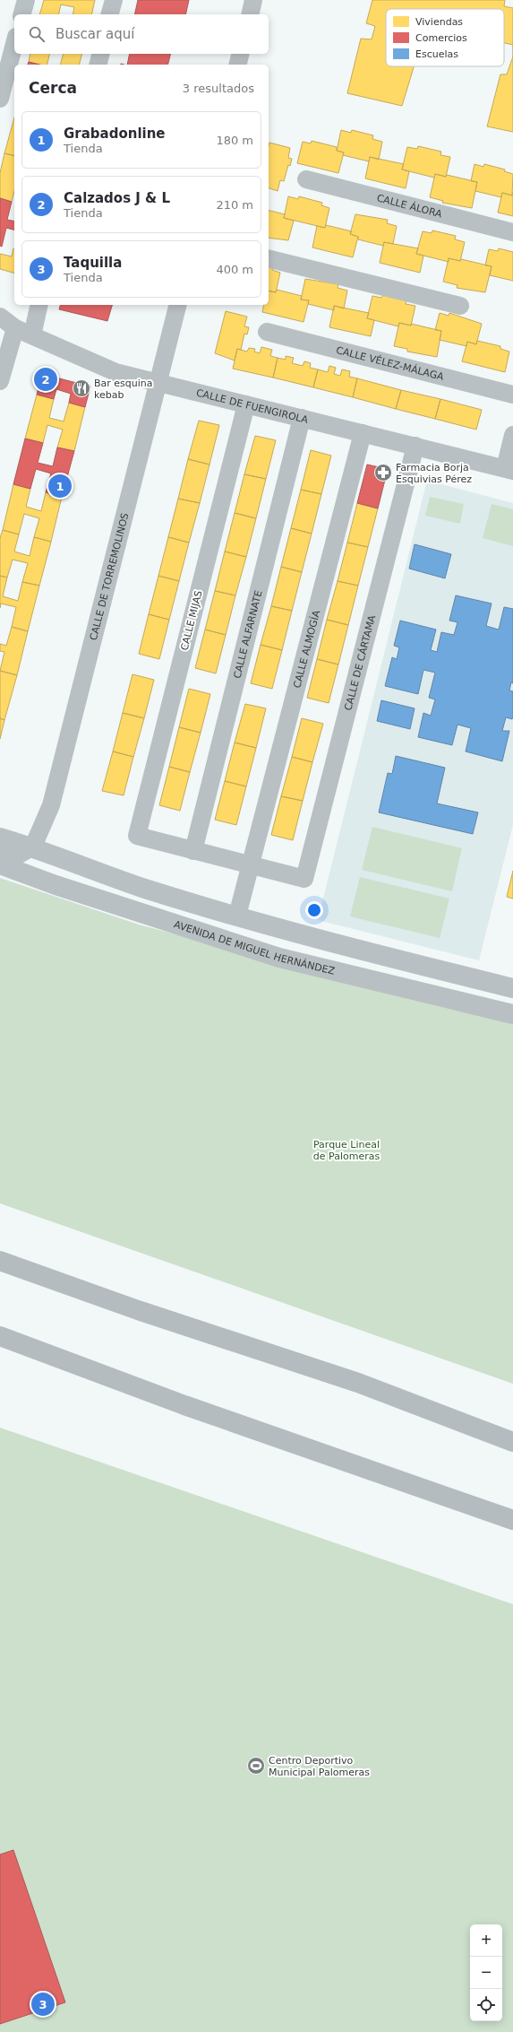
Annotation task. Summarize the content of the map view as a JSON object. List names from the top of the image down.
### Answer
{
  "streets": {
    "street": [
      "CALLE ÁLORA",
      "CALLE VÉLEZ-MÁLAGA",
      "CALLE DE FUENGIROLA",
      "CALLE DE TORREMOLINOS",
      "CALLE MIJAS",
      "CALLE ALFARNATE",
      "CALLE ALMOGÍA",
      "CALLE DE CÁRTAMA",
      "AVENIDA DE MIGUEL HERNÁNDEZ"
    ]
  },
  "crossings": [
    ["CALLE DE FUENGIROLA", "CALLE DE TORREMOLINOS"],
    ["CALLE DE FUENGIROLA", "CALLE MIJAS"],
    ["CALLE DE FUENGIROLA", "CALLE ALFARNATE"],
    ["CALLE DE FUENGIROLA", "CALLE ALMOGÍA"],
    ["CALLE DE FUENGIROLA", "CALLE DE CÁRTAMA"],
    ["CALLE MIJAS", "CALLE ALFARNATE"],
    ["CALLE ALMOGÍA", "CALLE DE CÁRTAMA"]
  ],
  "parks": ["Parque Lineal de Palomeras"],
  "places": {
    "restaurant": ["Bar esquina kebab"],
    "pharmacy": ["Farmacia Borja Esquivias Pérez"],
    "sports": ["Centro Deportivo Municipal Palomeras"]
  },
  "legend": ["Viviendas", "Comercios", "Escuelas"],
  "page": {
    "search": "Buscar aquí",
    "heading": ["Cerca", "3 resultados"],
    "list": [
      {
        "mark": "1",
        "name": "Grabadonline",
        "note": "Tienda",
        "value": "180 m"
      },
      {
        "mark": "2",
        "name": "Calzados J & L",
        "note": "Tienda",
        "value": "210 m"
      },
      {
        "mark": "3",
        "name": "Taquilla",
        "note": "Tienda",
        "value": "400 m"
      }
    ],
    "pins": ["2", "1", "3"],
    "map_buttons": ["+", "−"]
  }
}
